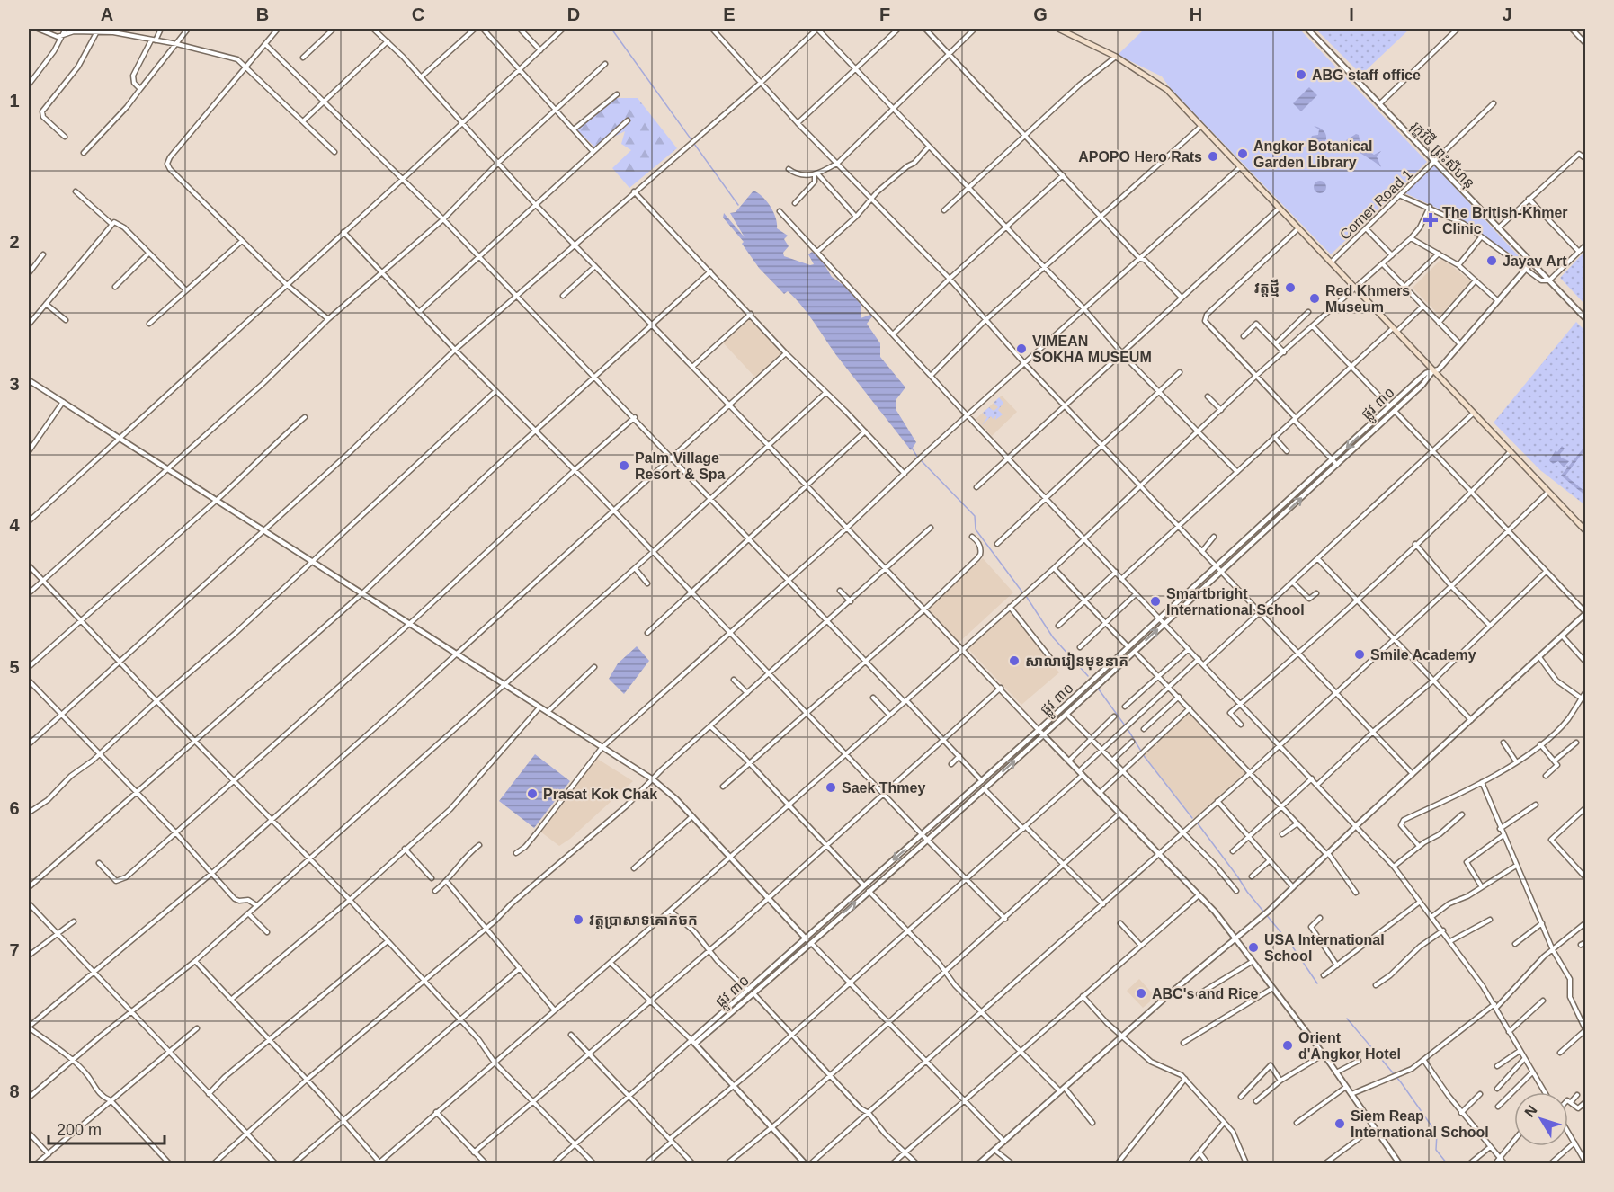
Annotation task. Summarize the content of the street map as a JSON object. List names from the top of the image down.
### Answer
{
  "streets": {
    "street": ["រុក្ខវិថី ព្រះសីហនុ", "Corner Road 1", "ផ្លូវ ៣០"]
  },
  "crossings": [
    ["រុក្ខវិថី ព្រះសីហនុ", "Corner Road 1"],
    ["រុក្ខវិថី ព្រះសីហនុ", "ផ្លូវ ៣០"]
  ],
  "places": {
    "other": [
      "ABG staff office",
      "Angkor Botanical Garden Library",
      "APOPO Hero Rats",
      "Jayav Art",
      "វត្តថ្មី",
      "Red Khmers Museum",
      "VIMEAN SOKHA MUSEUM",
      "Palm Village Resort & Spa",
      "Smartbright International School",
      "Smile Academy",
      "សាលារៀនមុខនាគ",
      "Saek Thmey",
      "Prasat Kok Chak",
      "វត្តប្រាសាទគោកចក",
      "USA International School",
      "ABC's and Rice",
      "Orient d'Angkor Hotel",
      "Siem Reap International School"
    ],
    "health": ["The British-Khmer Clinic"]
  },
  "scale_bar": "200 m",
  "north": "top left",
  "grid": {
    "columns": [
      "A",
      "B",
      "C",
      "D",
      "E",
      "F",
      "G",
      "H",
      "I",
      "J"
    ],
    "rows": [
      "1",
      "2",
      "3",
      "4",
      "5",
      "6",
      "7",
      "8"
    ]
  }
}
